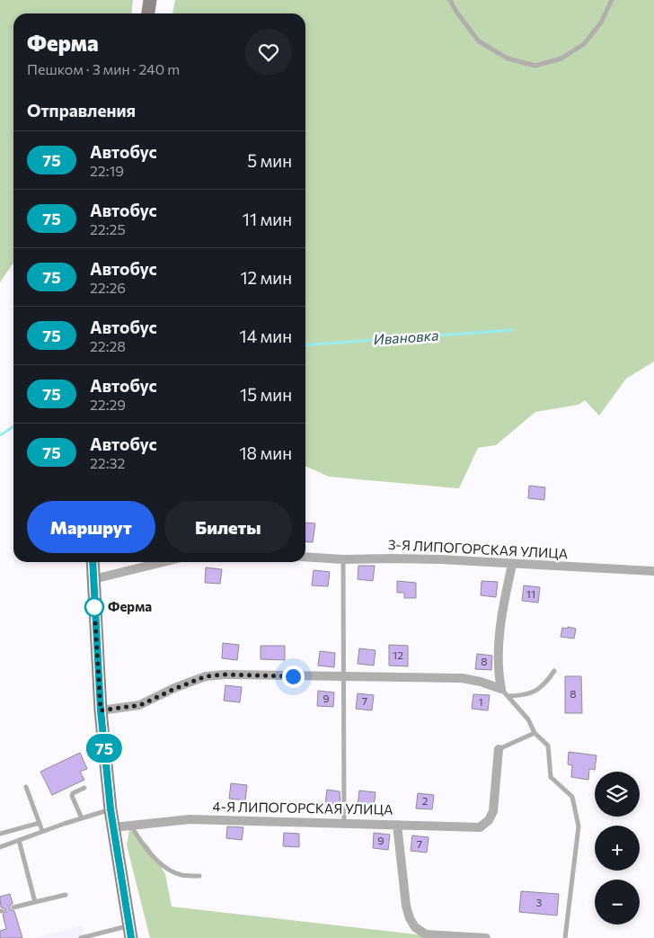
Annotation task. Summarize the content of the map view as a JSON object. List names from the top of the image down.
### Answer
{
  "streets": {
    "street": ["3-Я ЛИПОГОРСКАЯ УЛИЦА", "4-Я ЛИПОГОРСКАЯ УЛИЦА"]
  },
  "water": ["Ивановка"],
  "places": ["Ферма"],
  "lines": ["bus line 75"],
  "house_numbers": [
    "11",
    "12",
    "8",
    "8",
    "9",
    "7",
    "1",
    "2",
    "9",
    "7",
    "3"
  ],
  "page": {
    "on_map": "75",
    "heading": [
      ["Ферма", "Пешком · 3 мин · 240 m"],
      "Отправления"
    ],
    "list": [
      {
        "mark": "75",
        "name": "Автобус",
        "note": "22:19",
        "value": "5 мин"
      },
      {
        "mark": "75",
        "name": "Автобус",
        "note": "22:25",
        "value": "11 мин"
      },
      {
        "mark": "75",
        "name": "Автобус",
        "note": "22:26",
        "value": "12 мин"
      },
      {
        "mark": "75",
        "name": "Автобус",
        "note": "22:28",
        "value": "14 мин"
      },
      {
        "mark": "75",
        "name": "Автобус",
        "note": "22:29",
        "value": "15 мин"
      },
      {
        "mark": "75",
        "name": "Автобус",
        "note": "22:32",
        "value": "18 мин"
      }
    ],
    "buttons": ["Маршрут", "Билеты"],
    "map_buttons": ["+", "−"]
  }
}
